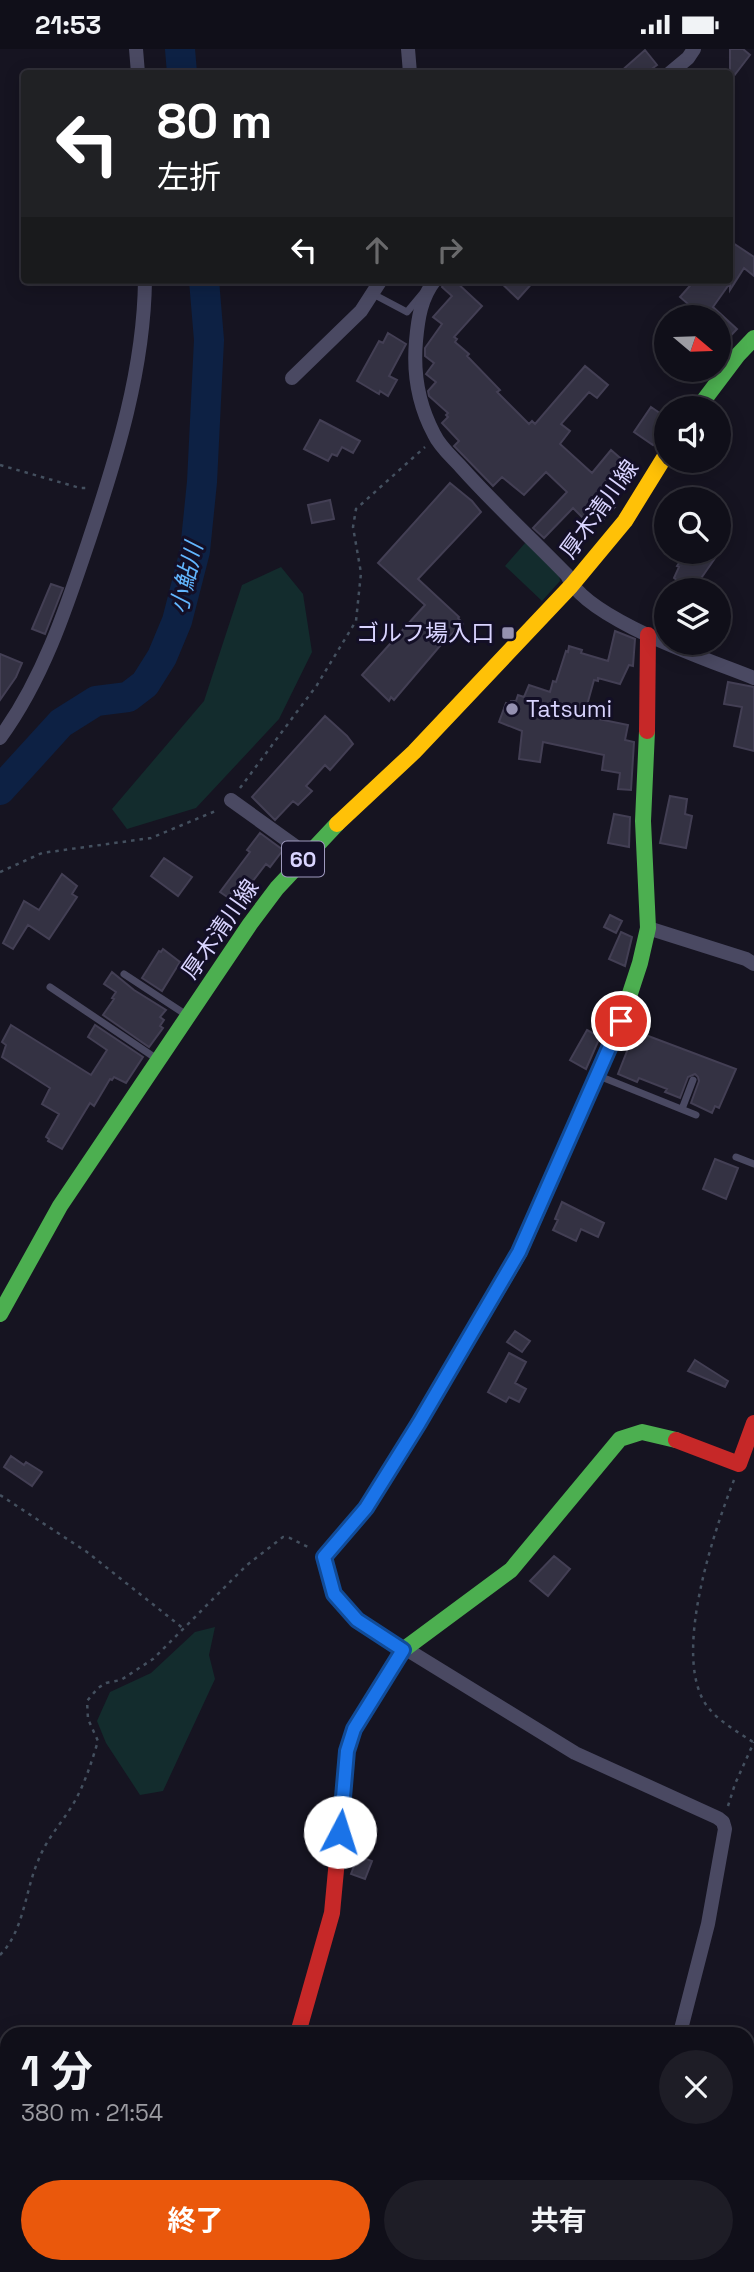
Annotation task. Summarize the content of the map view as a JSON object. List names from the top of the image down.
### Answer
{
  "streets": {
    "street": ["厚木清川線", "60"]
  },
  "water": ["小鮎川"],
  "places": {
    "transit": ["ゴルフ場入口"],
    "other": ["Tatsumi"]
  },
  "north": "right",
  "page": {
    "status": "21:53",
    "turn": ["80 m", "左折"],
    "heading": ["1 分", "380 m · 21:54"],
    "buttons": ["終了", "共有"]
  }
}
